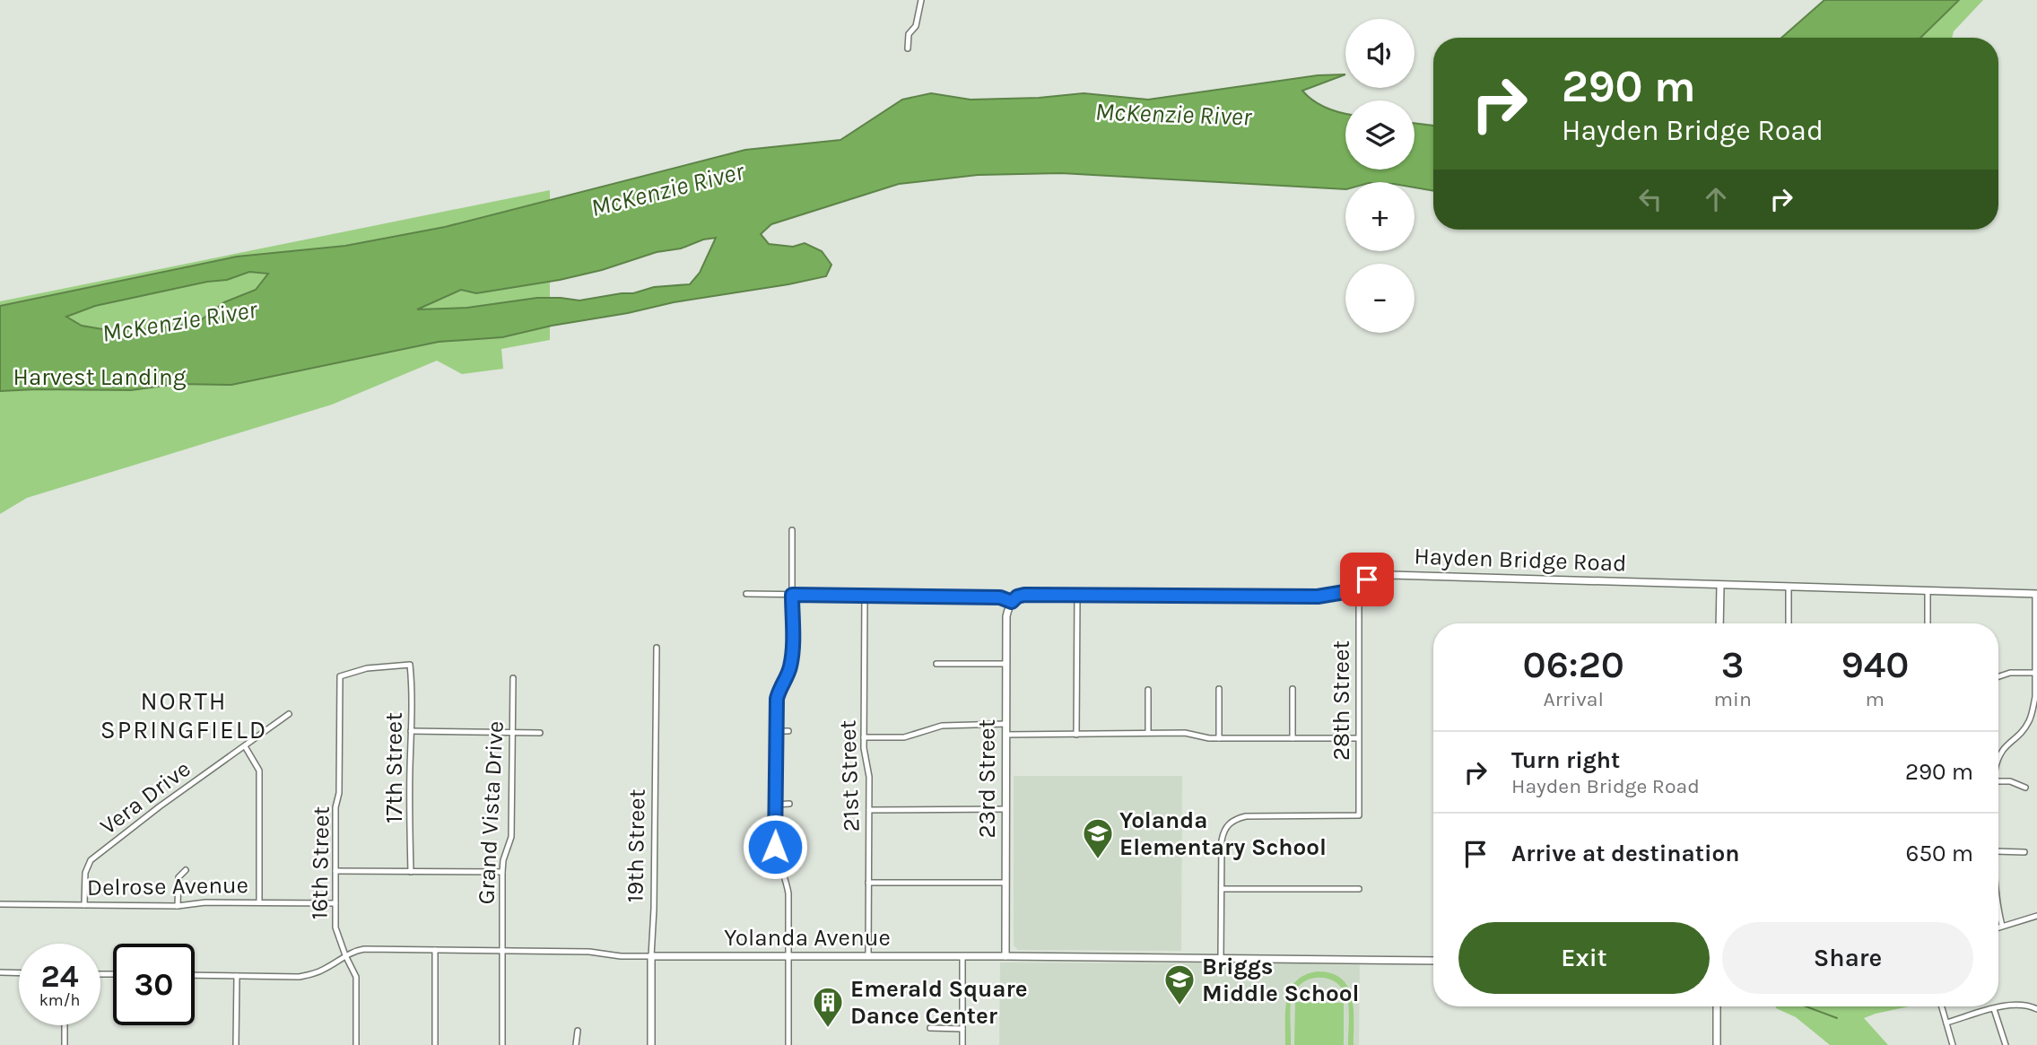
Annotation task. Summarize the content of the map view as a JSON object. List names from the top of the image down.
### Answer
{
  "streets": {
    "street": [
      "Hayden Bridge Road",
      "28th Street",
      "17th Street",
      "21st Street",
      "23rd Street",
      "Vera Drive",
      "Grand Vista Drive",
      "19th Street",
      "16th Street",
      "Delrose Avenue",
      "Yolanda Avenue"
    ]
  },
  "crossings": [
    ["Hayden Bridge Road", "28th Street"],
    ["Hayden Bridge Road", "21st Street"],
    ["Hayden Bridge Road", "23rd Street"],
    ["17th Street", "16th Street"],
    ["21st Street", "Yolanda Avenue"],
    ["23rd Street", "Yolanda Avenue"],
    ["Vera Drive", "Delrose Avenue"],
    ["Grand Vista Drive", "Yolanda Avenue"],
    ["19th Street", "Yolanda Avenue"],
    ["16th Street", "Delrose Avenue"],
    ["16th Street", "Yolanda Avenue"]
  ],
  "districts": ["NORTH SPRINGFIELD"],
  "water": ["McKenzie River"],
  "parks": ["Harvest Landing"],
  "places": {
    "school or university": ["Yolanda Elementary School", "Briggs Middle School"],
    "building": ["Emerald Square Dance Center"]
  },
  "page": {
    "map_buttons": ["+", "−"],
    "turn": ["290 m", "Hayden Bridge Road"],
    "eta": [
      "06:20",
      "Arrival",
      "3",
      "min",
      "940",
      "m"
    ],
    "list": [
      {
        "name": "Turn right",
        "note": "Hayden Bridge Road",
        "value": "290 m"
      },
      {
        "name": "Arrive at destination",
        "value": "650 m"
      }
    ],
    "buttons": ["Exit", "Share"],
    "speed": "24 km/h",
    "limit": "30"
  }
}
